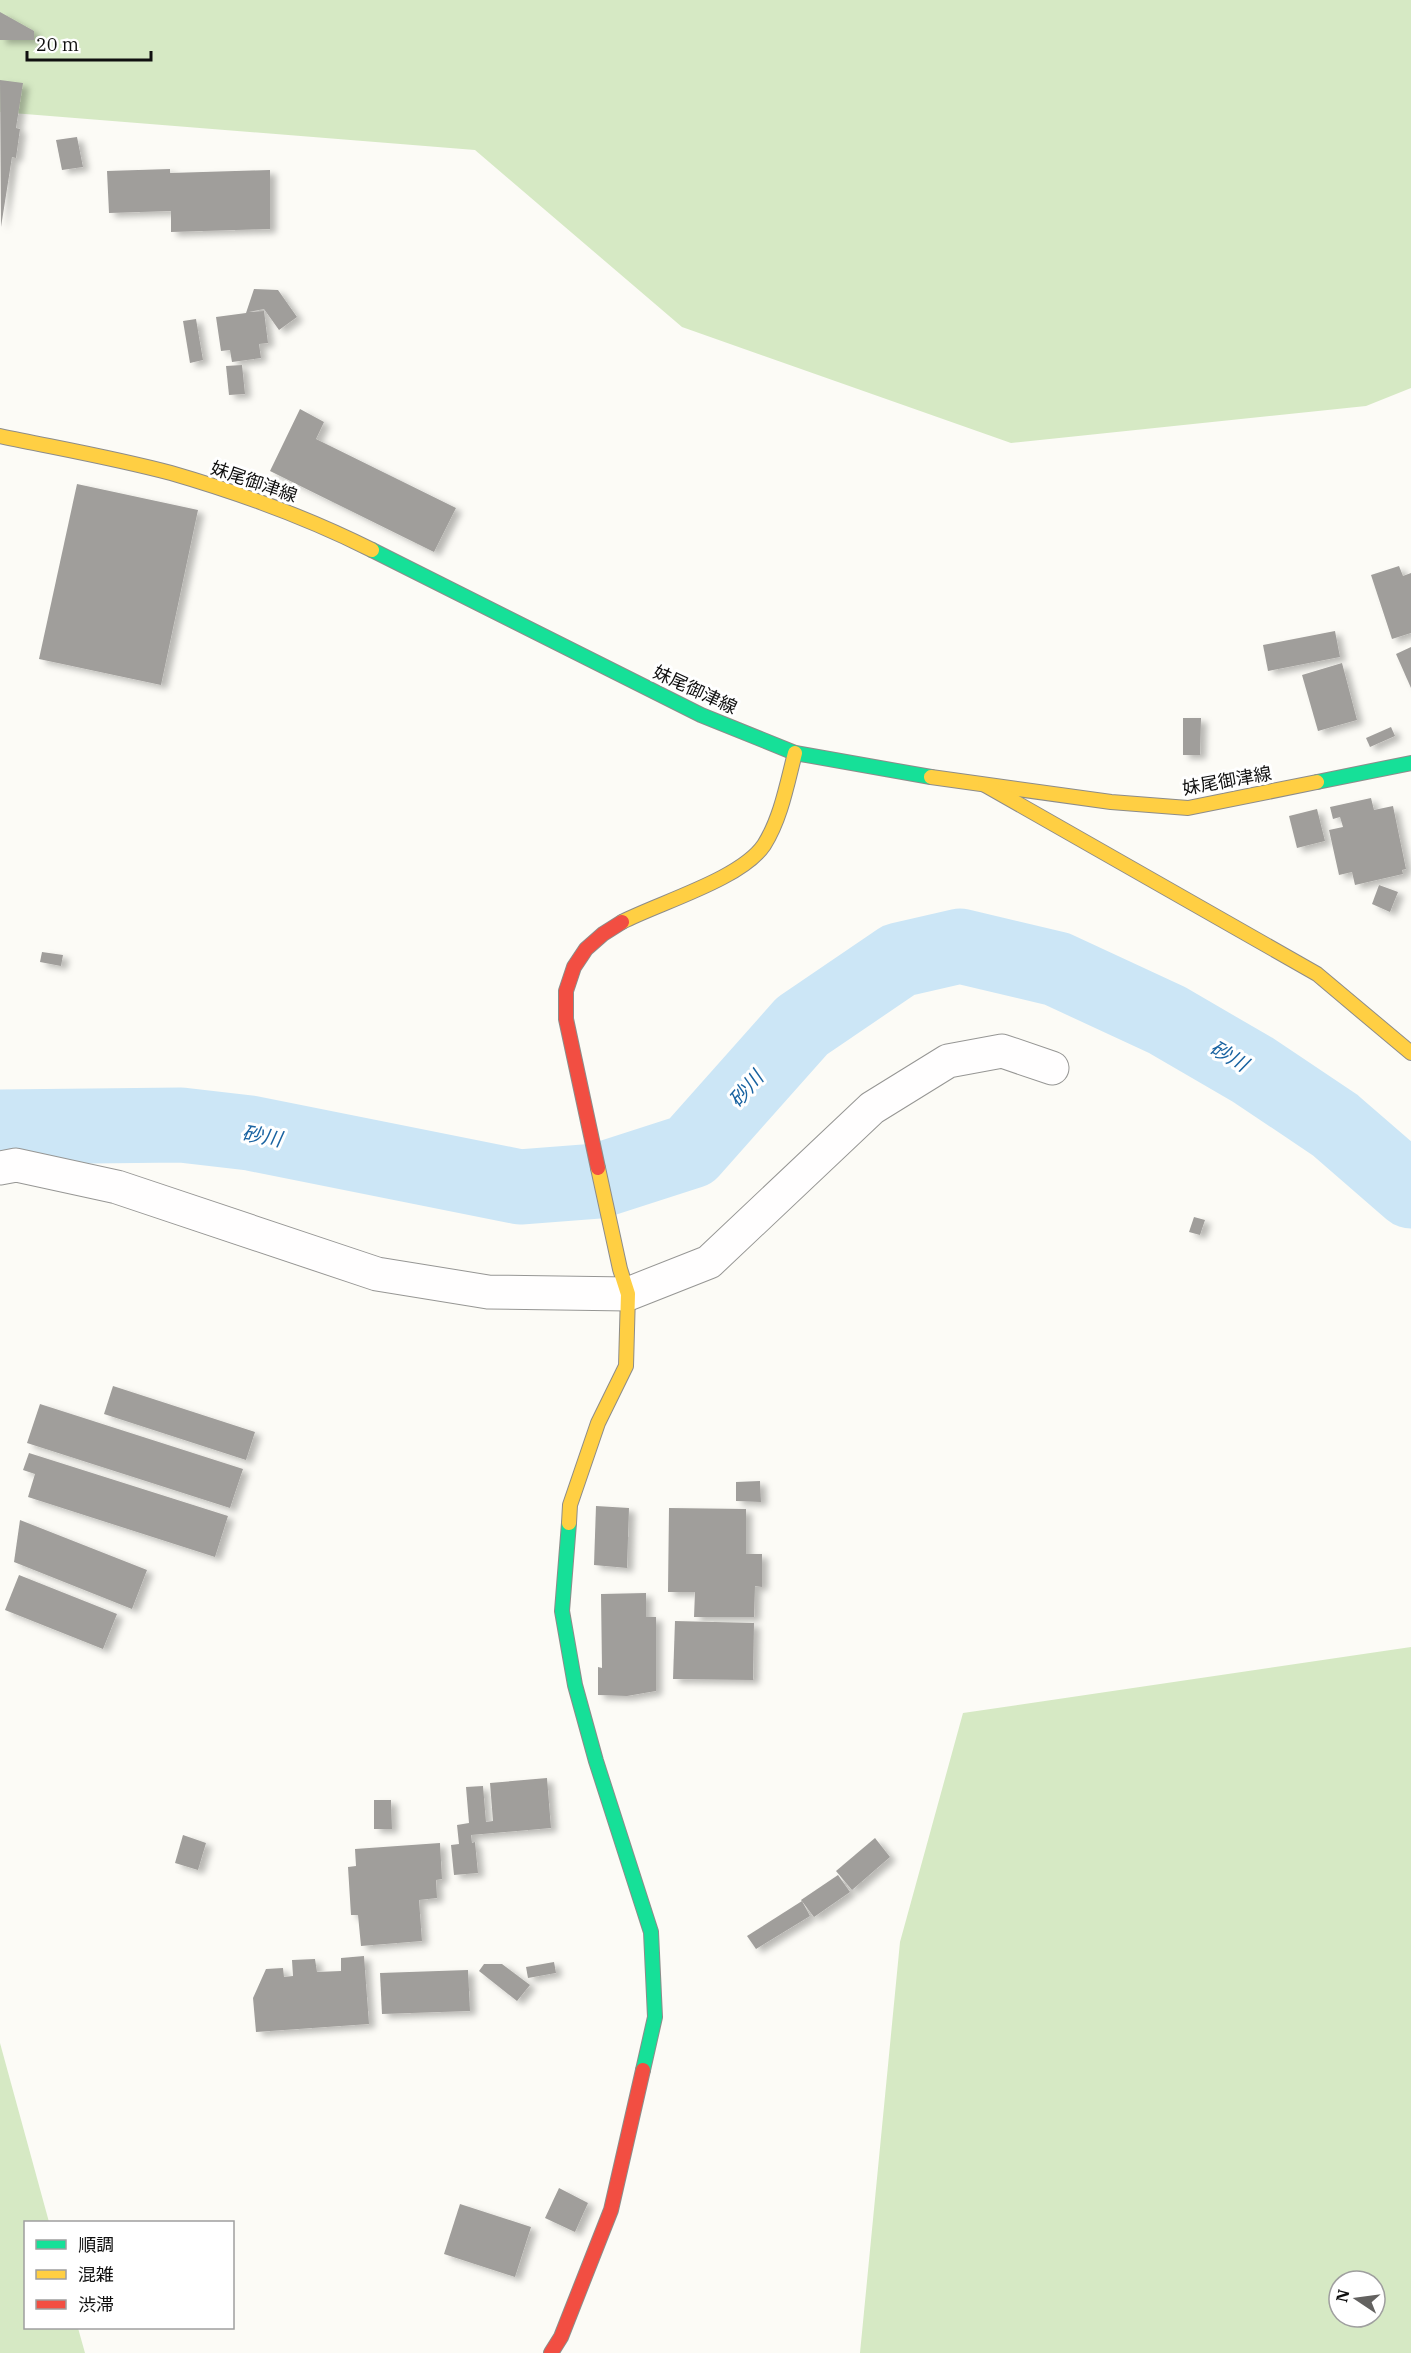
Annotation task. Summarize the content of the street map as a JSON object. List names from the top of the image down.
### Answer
{
  "streets": {
    "street": ["妹尾御津線"]
  },
  "water": ["砂川"],
  "legend": ["順調", "混雑", "渋滞"],
  "scale_bar": "20 m",
  "north": "left"
}
